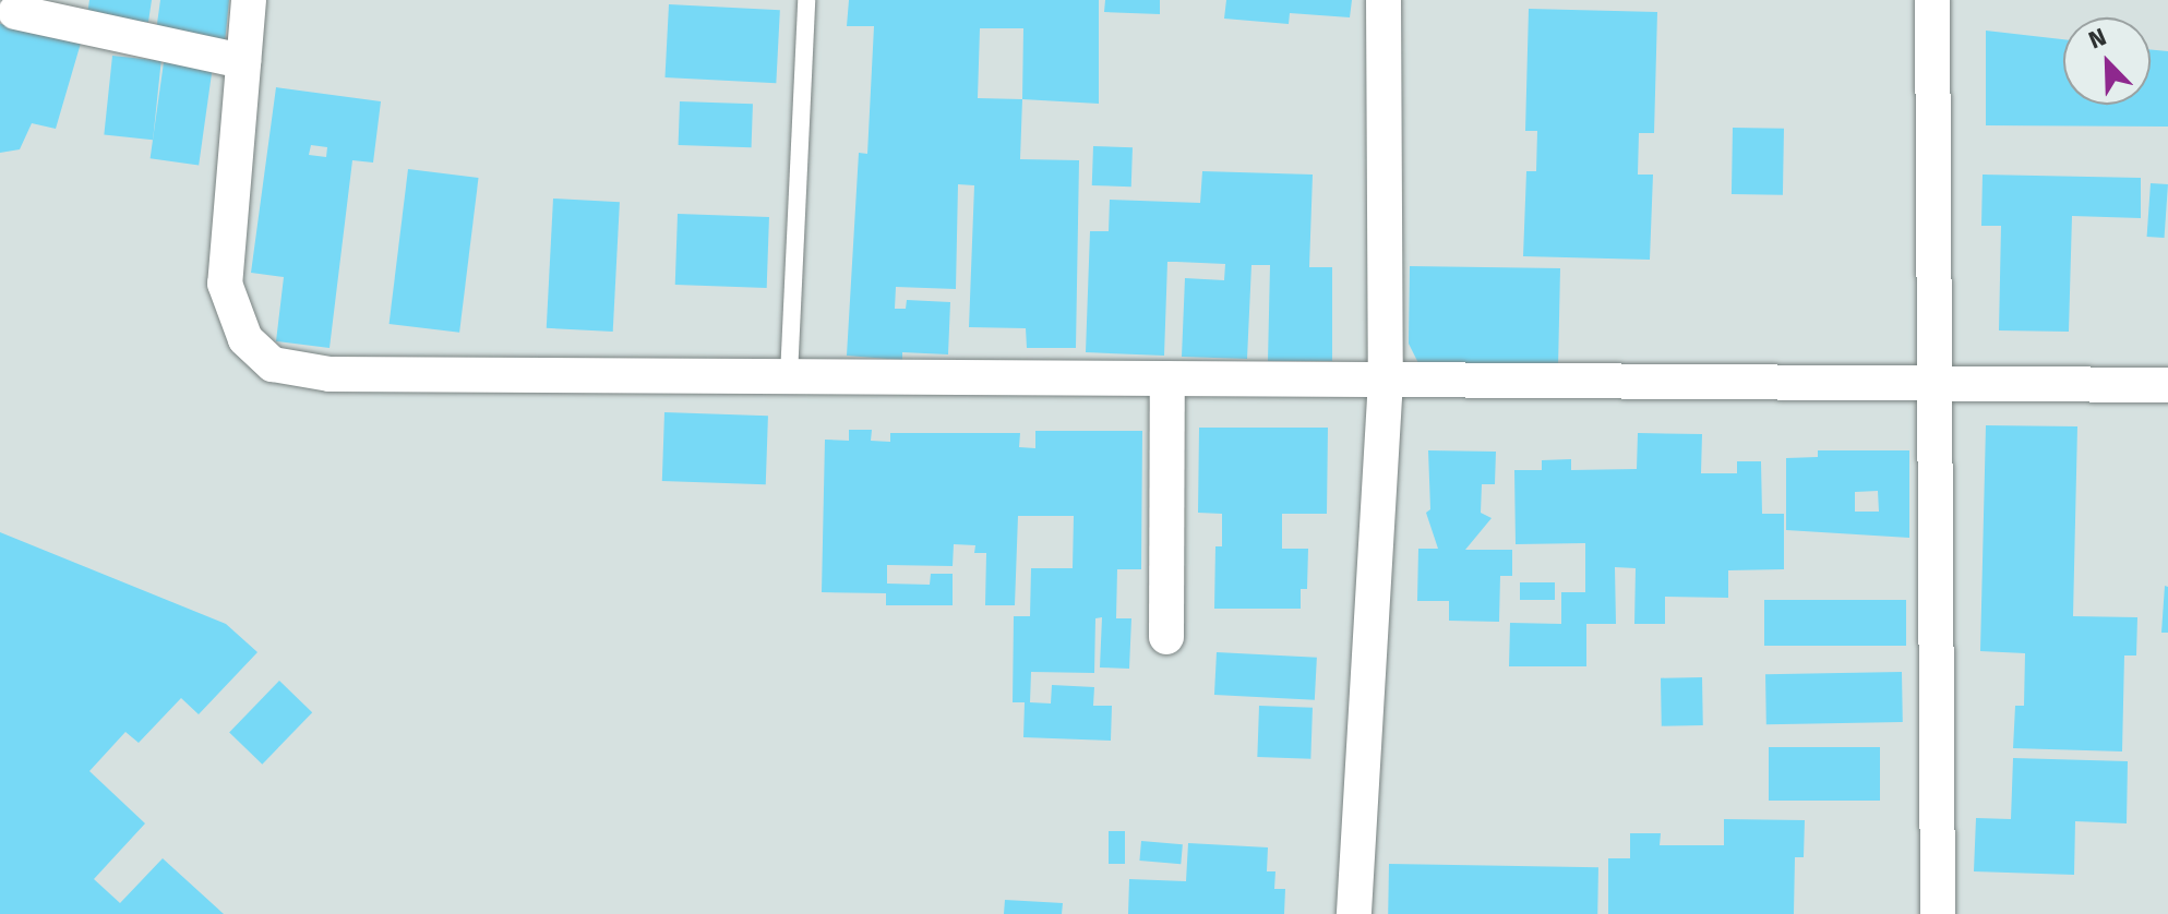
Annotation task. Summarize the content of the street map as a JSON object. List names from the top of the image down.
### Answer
{
  "north": "top left"
}
